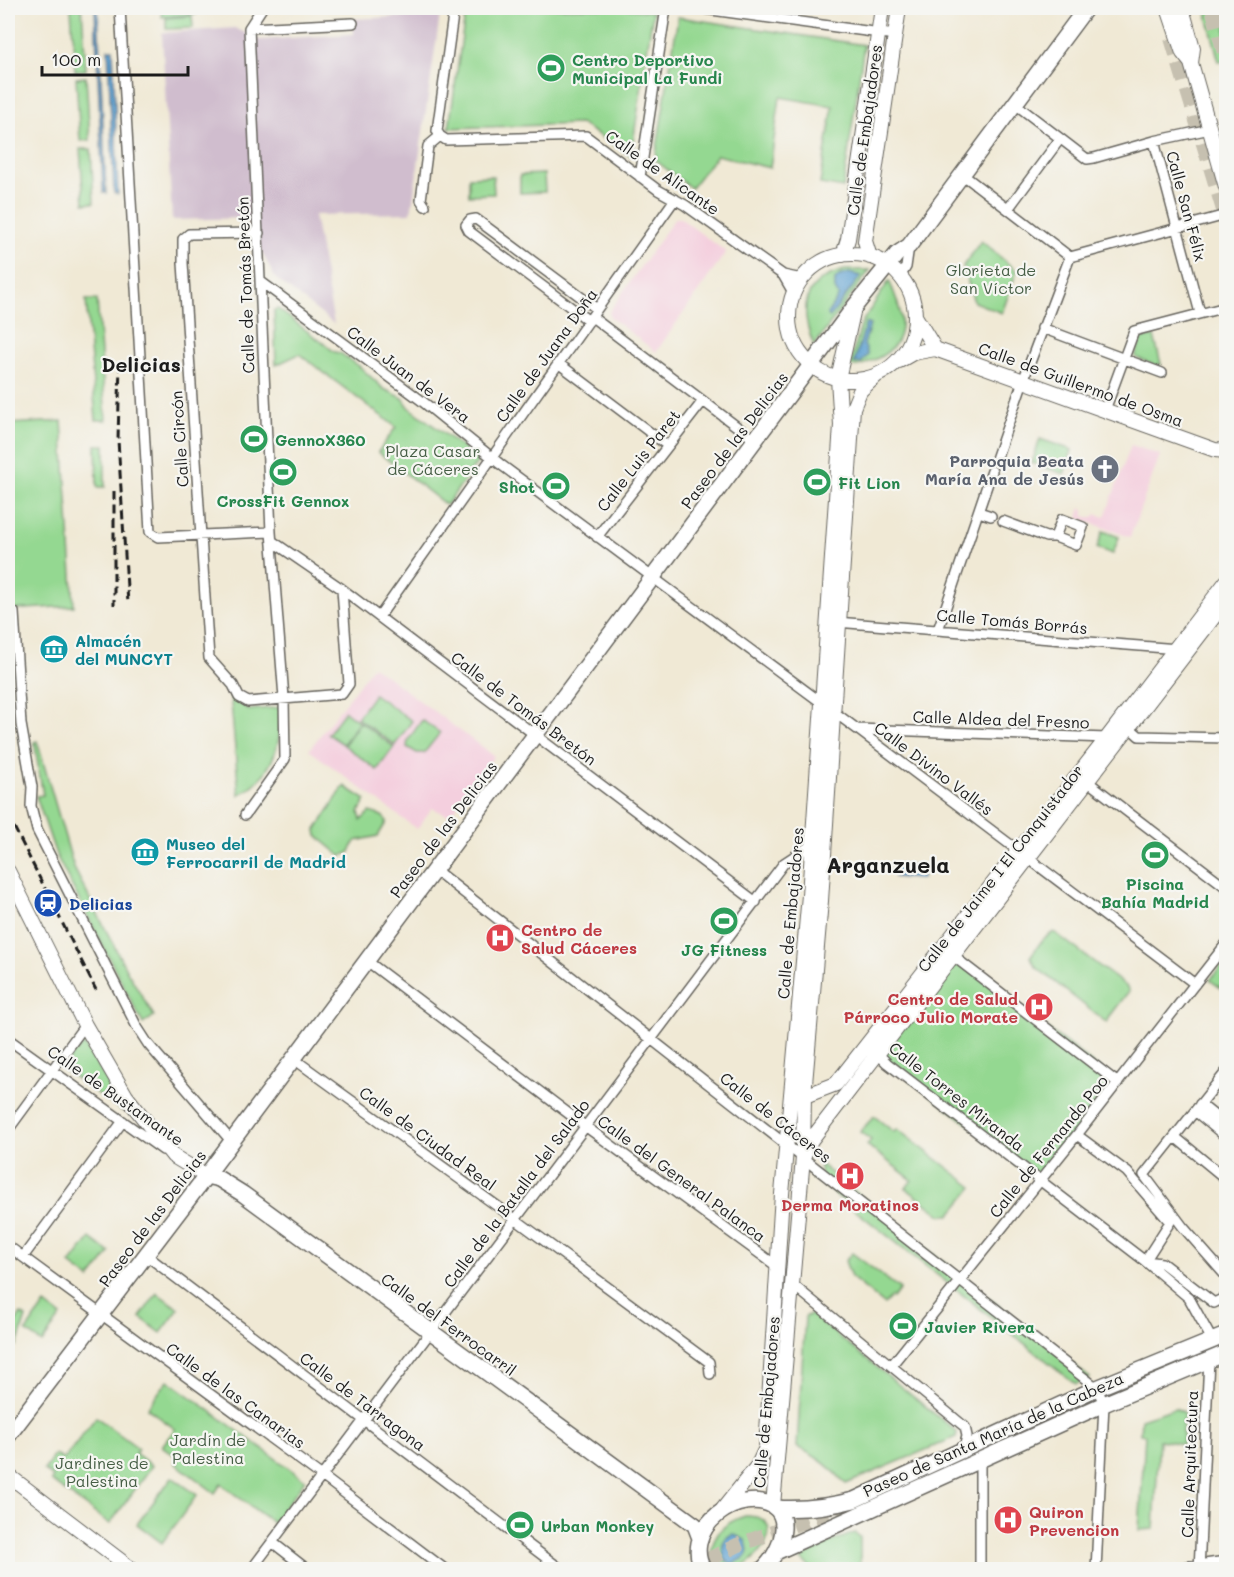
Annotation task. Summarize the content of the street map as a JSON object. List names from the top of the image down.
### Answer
{
  "streets": {
    "main road": [
      "Calle de Embajadores",
      "Calle de Guillermo de Osma",
      "Paseo de las Delicias",
      "Calle de Jaime I El Conquistador",
      "Calle de Bustamante",
      "Calle del Ferrocarril",
      "Paseo de Santa María de la Cabeza"
    ],
    "street": [
      "Calle de Alicante",
      "Calle San Félix",
      "Calle de Tomás Bretón",
      "Calle de Juana Doña",
      "Calle Juan de Vera",
      "Calle Circón",
      "Calle Luis Paret",
      "Calle Tomás Borrás",
      "Calle Aldea del Fresno",
      "Calle Divino Vallés",
      "Calle Torres Miranda",
      "Calle de Cáceres",
      "Calle de Ciudad Real",
      "Calle de Fernando Poo",
      "Calle del General Palanca",
      "Calle de la Batalla del Salado",
      "Calle de las Canarias",
      "Calle de Tarragona",
      "Calle Arquitectura"
    ]
  },
  "crossings": [
    ["Calle de Embajadores", "Paseo de las Delicias"],
    ["Calle de Embajadores", "Calle Tomás Borrás"],
    ["Calle de Embajadores", "Calle Divino Vallés"],
    ["Calle de Embajadores", "Calle de Jaime I El Conquistador"],
    ["Calle de Embajadores", "Calle de Cáceres"],
    ["Calle de Embajadores", "Calle del General Palanca"],
    ["Calle de Embajadores", "Calle de la Batalla del Salado"],
    ["Calle de Embajadores", "Calle del Ferrocarril"],
    ["Calle de Embajadores", "Paseo de Santa María de la Cabeza"],
    ["Calle de Alicante", "Calle de Juana Doña"],
    ["Calle de Tomás Bretón", "Calle de Juana Doña"],
    ["Calle de Tomás Bretón", "Calle Juan de Vera"],
    ["Calle de Tomás Bretón", "Calle Circón"],
    ["Calle de Tomás Bretón", "Paseo de las Delicias"],
    ["Calle de Tomás Bretón", "Calle de la Batalla del Salado"],
    ["Calle de Juana Doña", "Calle Juan de Vera"],
    ["Calle Juan de Vera", "Paseo de las Delicias"],
    ["Calle Juan de Vera", "Calle Luis Paret"],
    ["Calle Juan de Vera", "Calle Divino Vallés"],
    ["Paseo de las Delicias", "Calle Divino Vallés"],
    ["Paseo de las Delicias", "Calle de Bustamante"],
    ["Paseo de las Delicias", "Calle de Cáceres"],
    ["Paseo de las Delicias", "Calle de Ciudad Real"],
    ["Paseo de las Delicias", "Calle del General Palanca"],
    ["Paseo de las Delicias", "Calle del Ferrocarril"],
    ["Paseo de las Delicias", "Calle de las Canarias"],
    ["Paseo de las Delicias", "Calle de Tarragona"],
    ["Calle Tomás Borrás", "Calle de Jaime I El Conquistador"],
    ["Calle Aldea del Fresno", "Calle Divino Vallés"],
    ["Calle Aldea del Fresno", "Calle de Jaime I El Conquistador"],
    ["Calle Divino Vallés", "Calle de Jaime I El Conquistador"],
    ["Calle Divino Vallés", "Calle de Fernando Poo"],
    ["Calle de Jaime I El Conquistador", "Calle Torres Miranda"],
    ["Calle de Jaime I El Conquistador", "Calle de Cáceres"],
    ["Calle de Bustamante", "Calle del Ferrocarril"],
    ["Calle Torres Miranda", "Calle de Fernando Poo"],
    ["Calle Torres Miranda", "Paseo de Santa María de la Cabeza"],
    ["Calle de Cáceres", "Calle de Fernando Poo"],
    ["Calle de Cáceres", "Calle de la Batalla del Salado"],
    ["Calle de Cáceres", "Paseo de Santa María de la Cabeza"],
    ["Calle de Ciudad Real", "Calle de la Batalla del Salado"],
    ["Calle del General Palanca", "Calle de la Batalla del Salado"],
    ["Calle de la Batalla del Salado", "Calle del Ferrocarril"],
    ["Calle de la Batalla del Salado", "Calle de las Canarias"],
    ["Calle de la Batalla del Salado", "Calle de Tarragona"],
    ["Calle del Ferrocarril", "Paseo de Santa María de la Cabeza"],
    ["Paseo de Santa María de la Cabeza", "Calle Arquitectura"]
  ],
  "districts": ["Delicias", "Arganzuela"],
  "parks": [
    "Glorieta de San Víctor",
    "Plaza Casar de Cáceres",
    "Jardín de Palestina",
    "Jardines de Palestina"
  ],
  "places": {
    "sports": [
      "Centro Deportivo Municipal La Fundi",
      "GennoX360",
      "CrossFit Gennox",
      "Fit Lion",
      "Shot",
      "Piscina Bahía Madrid",
      "JG Fitness",
      "Javier Rivera",
      "Urban Monkey"
    ],
    "church": ["Parroquia Beata María Ana de Jesús"],
    "museum": ["Almacén del MUNCYT", "Museo del Ferrocarril de Madrid"],
    "station": ["Delicias"],
    "hospital": [
      "Centro de Salud Cáceres",
      "Centro de Salud Párroco Julio Morate",
      "Derma Moratinos",
      "Quiron Prevencion"
    ]
  },
  "scale_bar": "100 m"
}
